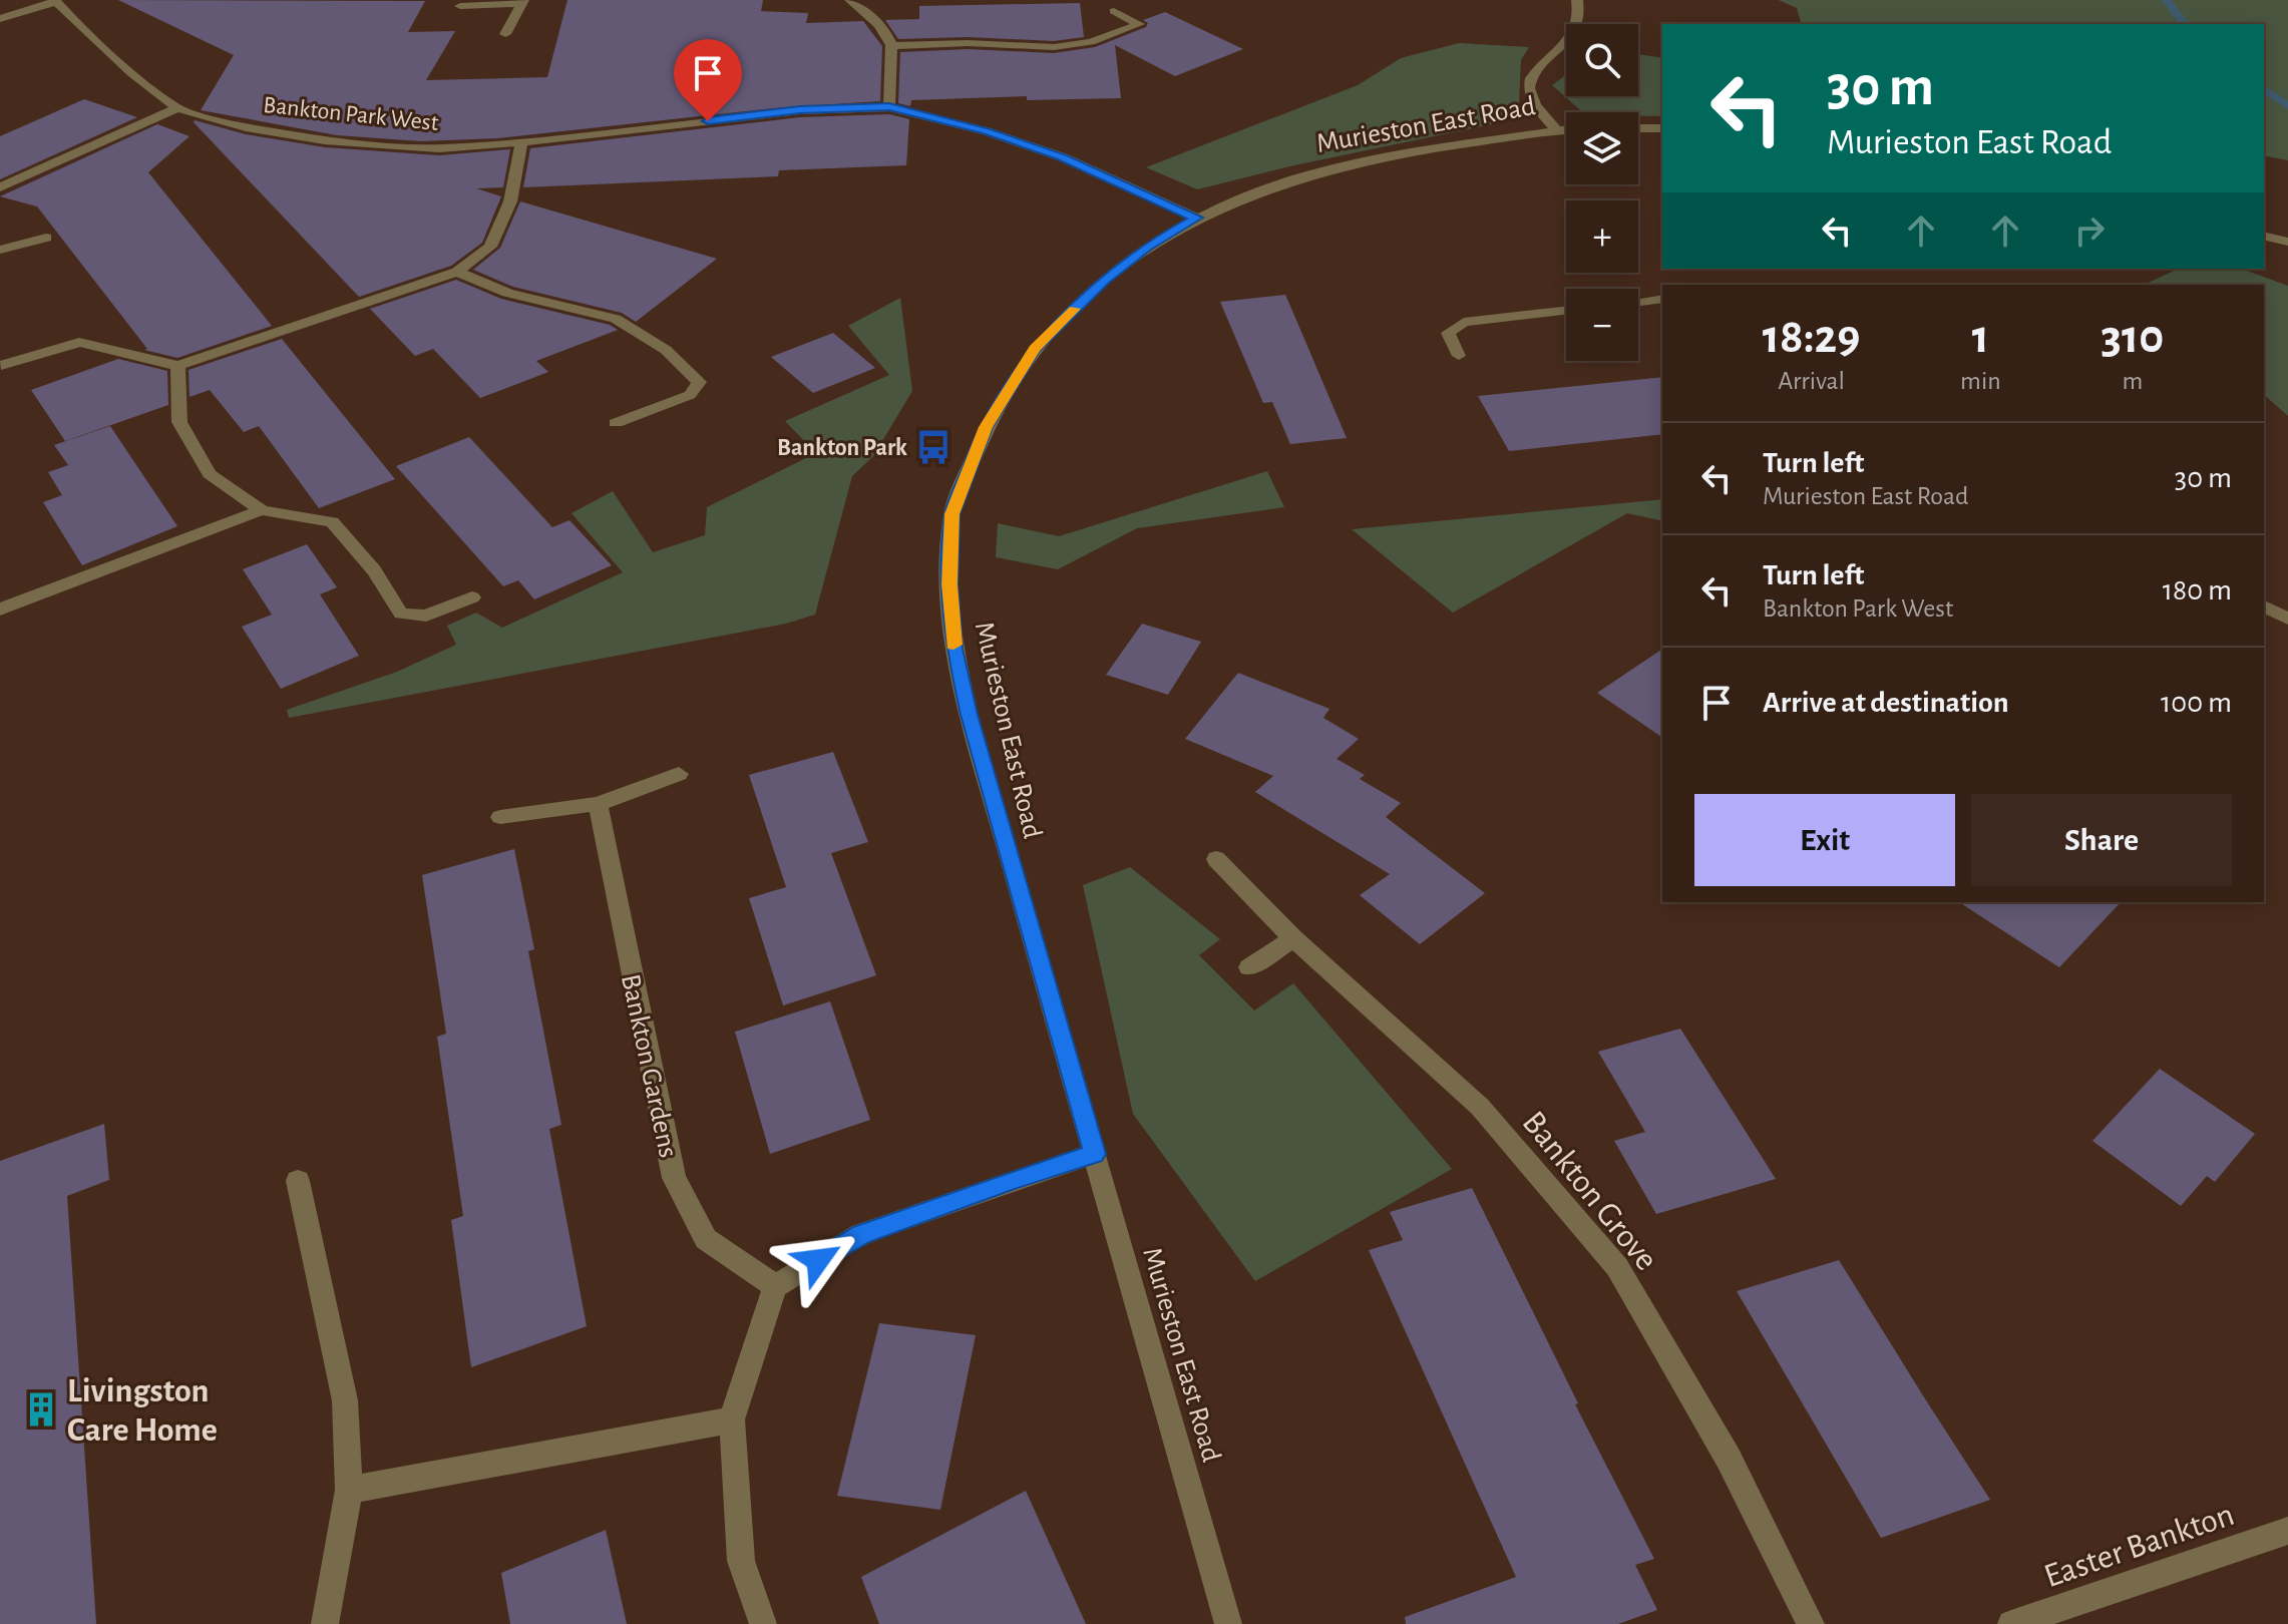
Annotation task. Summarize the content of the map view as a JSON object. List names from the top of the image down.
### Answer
{
  "streets": {
    "street": [
      "Bankton Park West",
      "Murieston East Road",
      "Bankton Gardens",
      "Bankton Grove",
      "Easter Bankton"
    ]
  },
  "crossings": [
    ["Bankton Park West", "Murieston East Road"]
  ],
  "places": {
    "bus stop": ["Bankton Park"],
    "building": ["Livingston Care Home"]
  },
  "page": {
    "map_buttons": ["+", "−"],
    "turn": ["30 m", "Murieston East Road"],
    "eta": [
      "18:29",
      "Arrival",
      "1",
      "min",
      "310",
      "m"
    ],
    "list": [
      {
        "name": "Turn left",
        "note": "Murieston East Road",
        "value": "30 m"
      },
      {
        "name": "Turn left",
        "note": "Bankton Park West",
        "value": "180 m"
      },
      {
        "name": "Arrive at destination",
        "value": "100 m"
      }
    ],
    "buttons": ["Exit", "Share"]
  }
}
